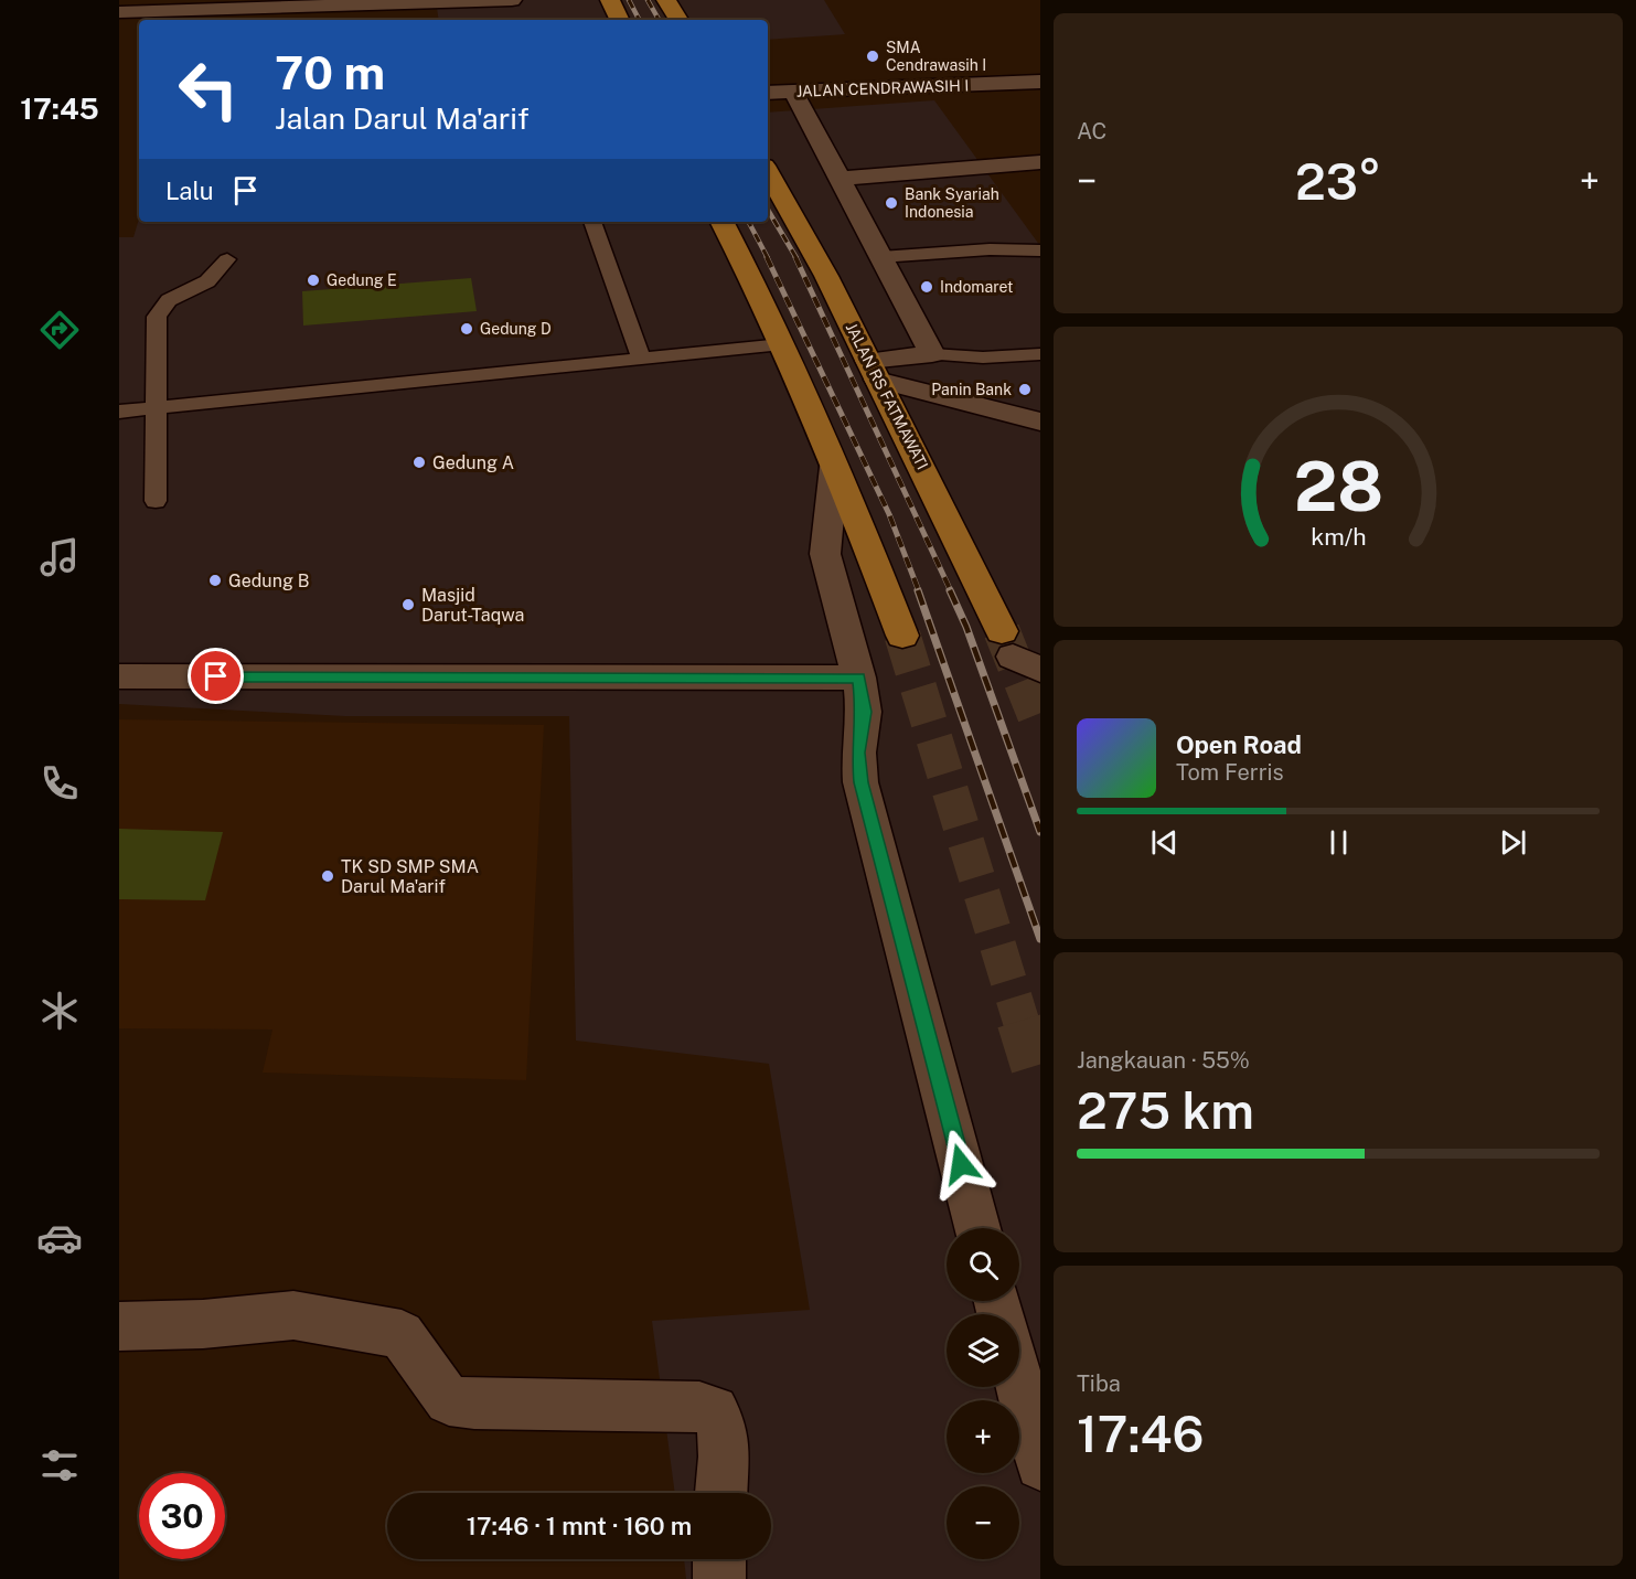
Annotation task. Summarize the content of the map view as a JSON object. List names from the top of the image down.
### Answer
{
  "streets": {
    "main road": ["JALAN RS FATMAWATI"],
    "street": ["JALAN CENDRAWASIH I"]
  },
  "places": [
    "SMA Cendrawasih I",
    "Bank Syariah Indonesia",
    "Gedung E",
    "Indomaret",
    "Gedung D",
    "Panin Bank",
    "Gedung A",
    "Gedung B",
    "Masjid Darut-Taqwa",
    "TK SD SMP SMA Darul Ma'arif"
  ],
  "page": {
    "tabs": "17:45",
    "tile": [
      "AC",
      ["Jangkauan · 55%", "275 km"],
      ["Tiba", "17:46"]
    ],
    "turn": ["70 m", "Jalan Darul Ma'arif"],
    "heat": ["−", "23°", "+"],
    "then": "Lalu",
    "song": ["Open Road", "Tom Ferris"],
    "map_buttons": ["+", "−"],
    "limit": "30",
    "trip": "17:46 · 1 mnt · 160 m",
    "gauge": ["28", "km/h"]
  }
}
